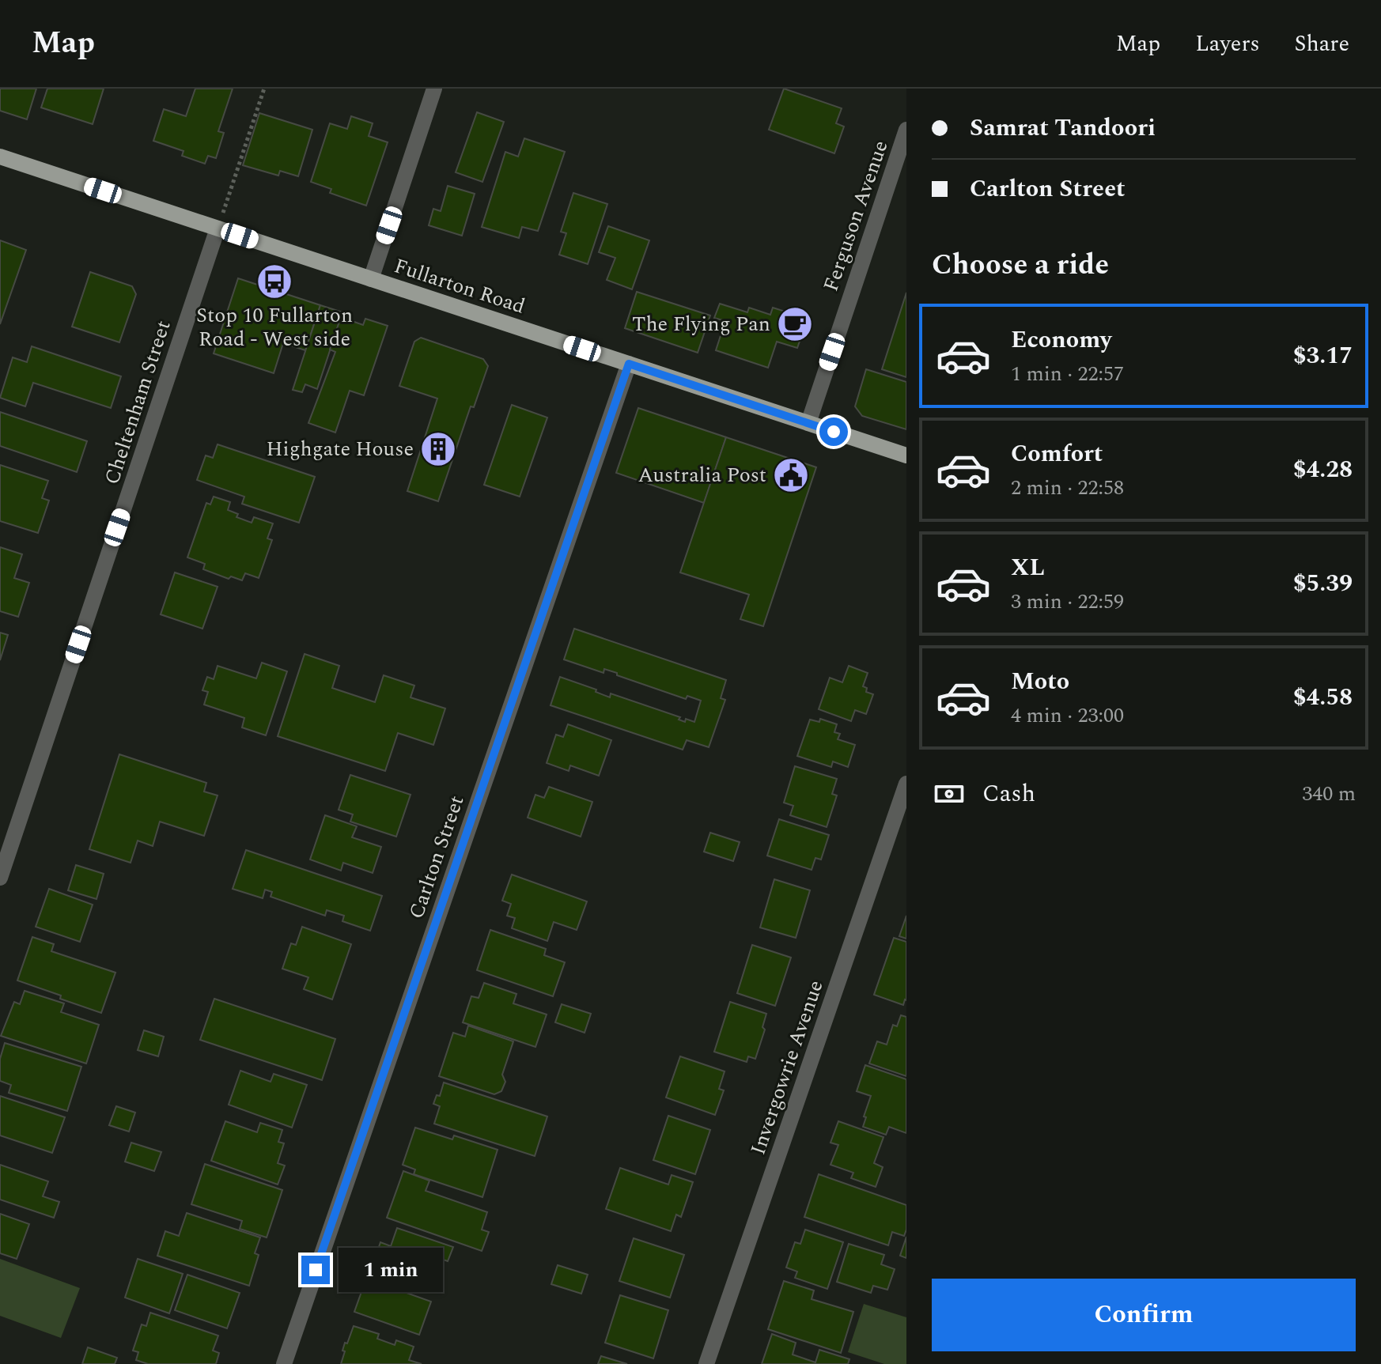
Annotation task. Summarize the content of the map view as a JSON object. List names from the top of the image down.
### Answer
{
  "streets": {
    "main road": ["Fullarton Road"],
    "street": [
      "Ferguson Avenue",
      "Cheltenham Street",
      "Carlton Street",
      "Invergowrie Avenue"
    ]
  },
  "crossings": [
    ["Ferguson Avenue", "Fullarton Road"],
    ["Fullarton Road", "Cheltenham Street"],
    ["Fullarton Road", "Carlton Street"]
  ],
  "places": {
    "bus stop": ["Stop 10 Fullarton Road - West side"],
    "cafe": ["The Flying Pan"],
    "building": ["Highgate House"],
    "public building": ["Australia Post"]
  },
  "page": {
    "header": "Map",
    "nav": ["Map", "Layers", "Share"],
    "banner": ["Samrat Tandoori", "Carlton Street"],
    "heading": "Choose a ride",
    "list": [
      {
        "name": "Economy",
        "note": "1 min · 22:57",
        "value": "$3.17"
      },
      {
        "name": "Comfort",
        "note": "2 min · 22:58",
        "value": "$4.28"
      },
      {
        "name": "XL",
        "note": "3 min · 22:59",
        "value": "$5.39"
      },
      {
        "name": "Moto",
        "note": "4 min · 23:00",
        "value": "$4.58"
      }
    ],
    "pay": ["Cash", "340 m"],
    "bubble": "1 min",
    "buttons": "Confirm"
  }
}
